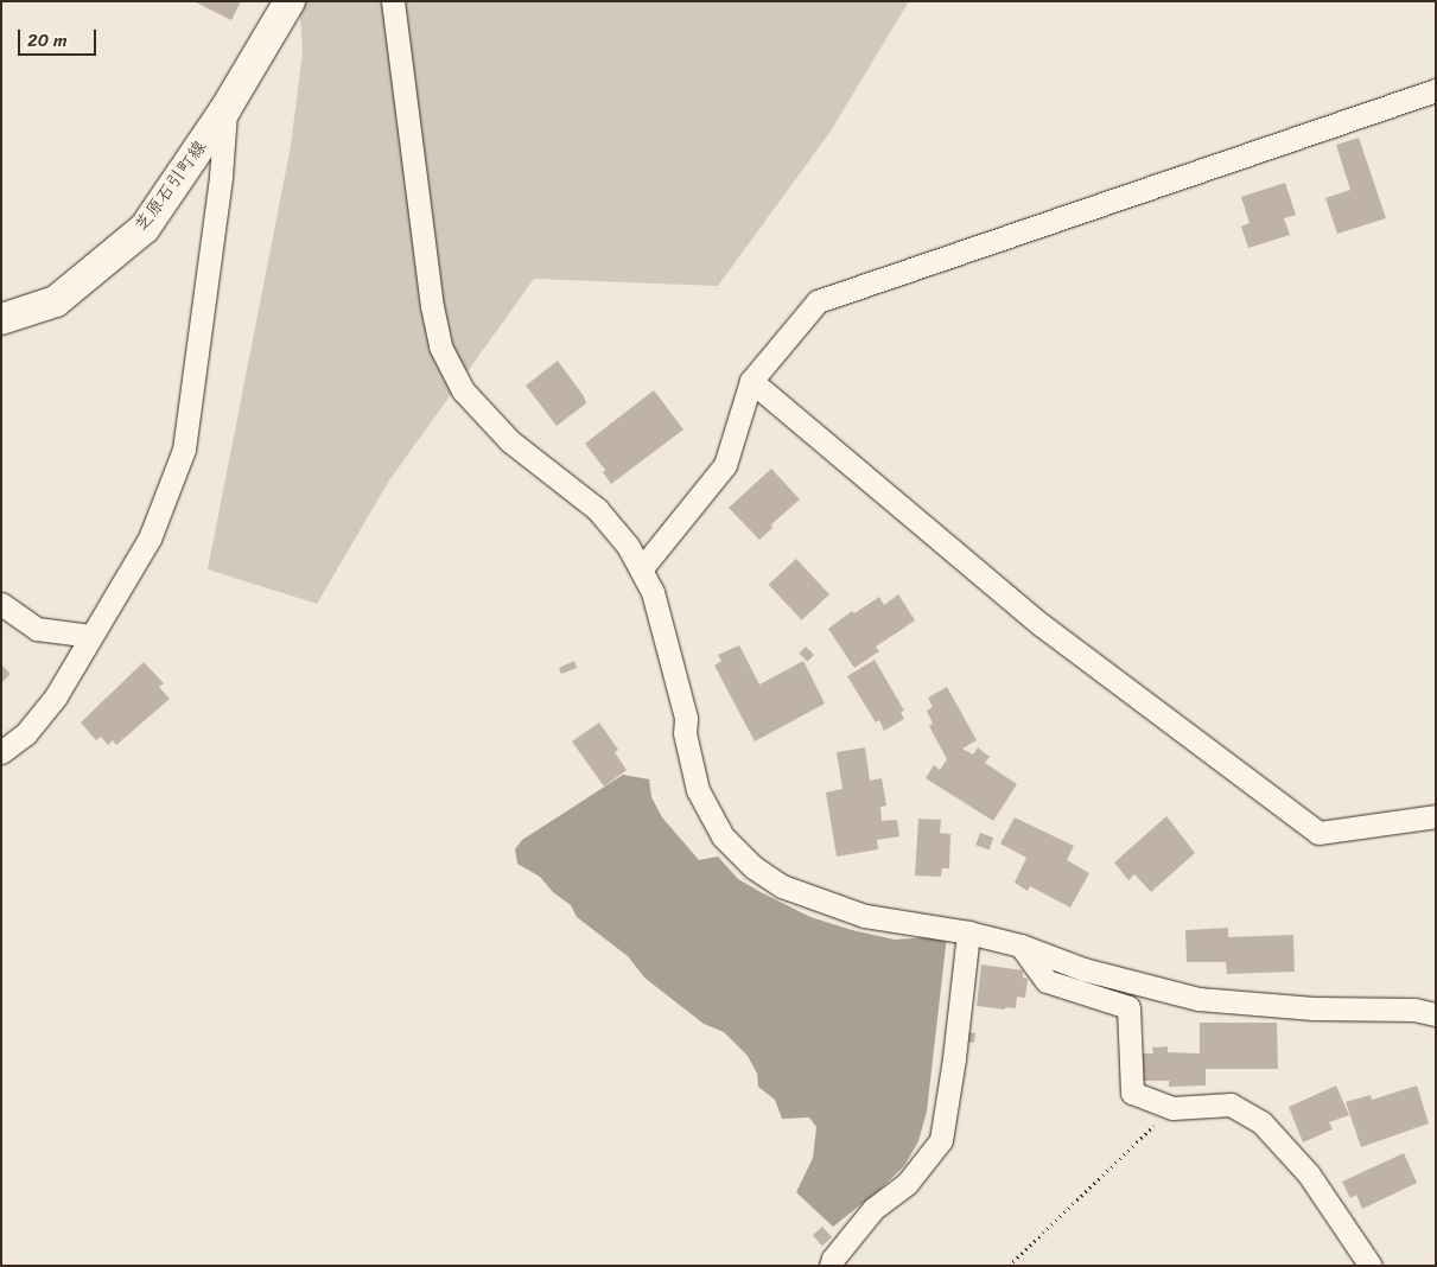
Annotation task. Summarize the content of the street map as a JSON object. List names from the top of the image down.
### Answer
{
  "streets": {
    "main road": ["芝原石引町線"]
  },
  "scale_bar": "20 m"
}
